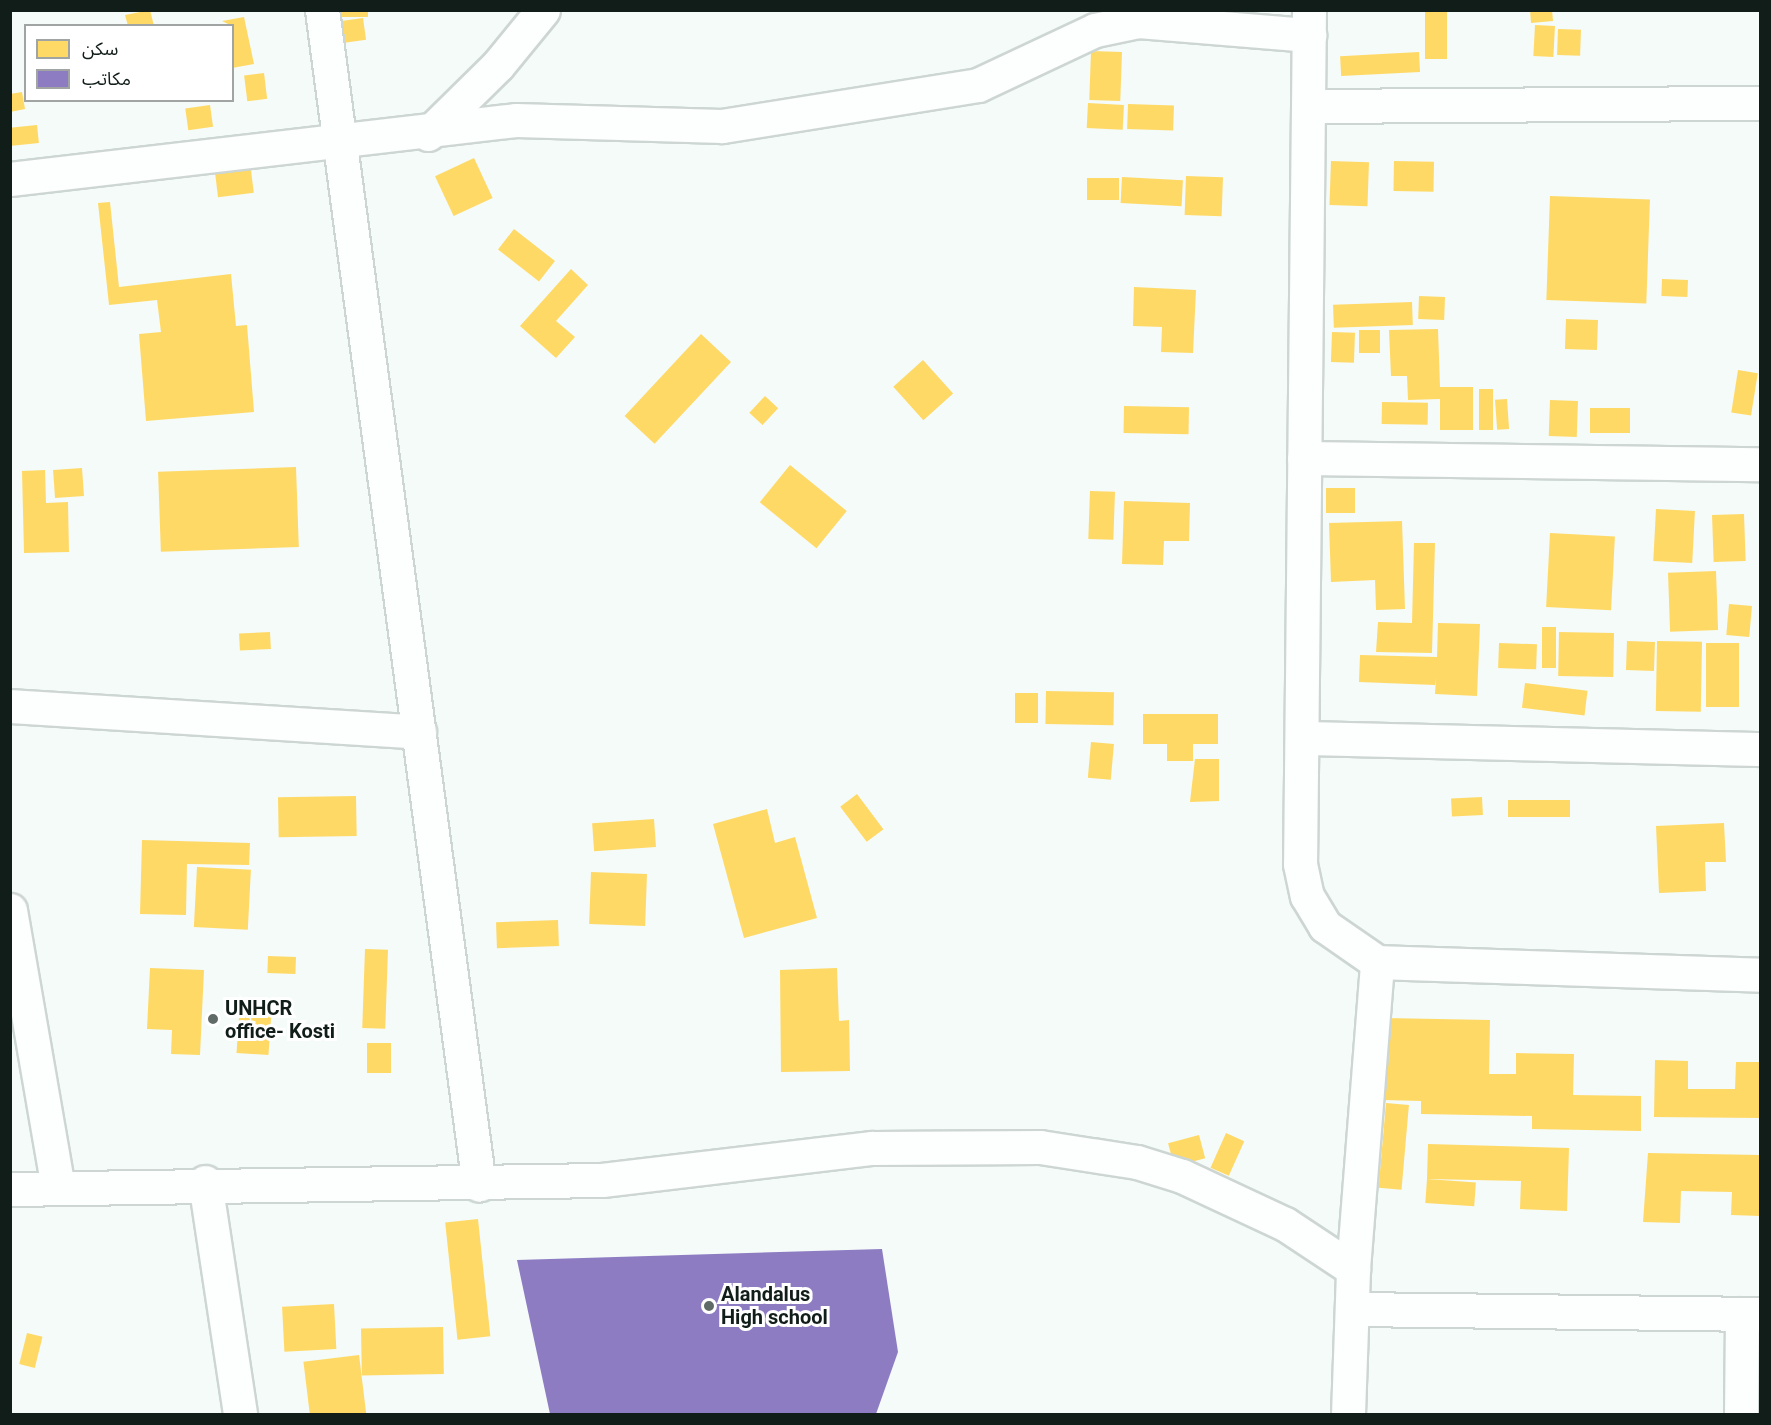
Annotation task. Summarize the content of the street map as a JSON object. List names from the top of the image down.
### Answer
{
  "places": ["UNHCR office- Kosti", "Alandalus High school"],
  "legend": ["سكن", "مكاتب"]
}
